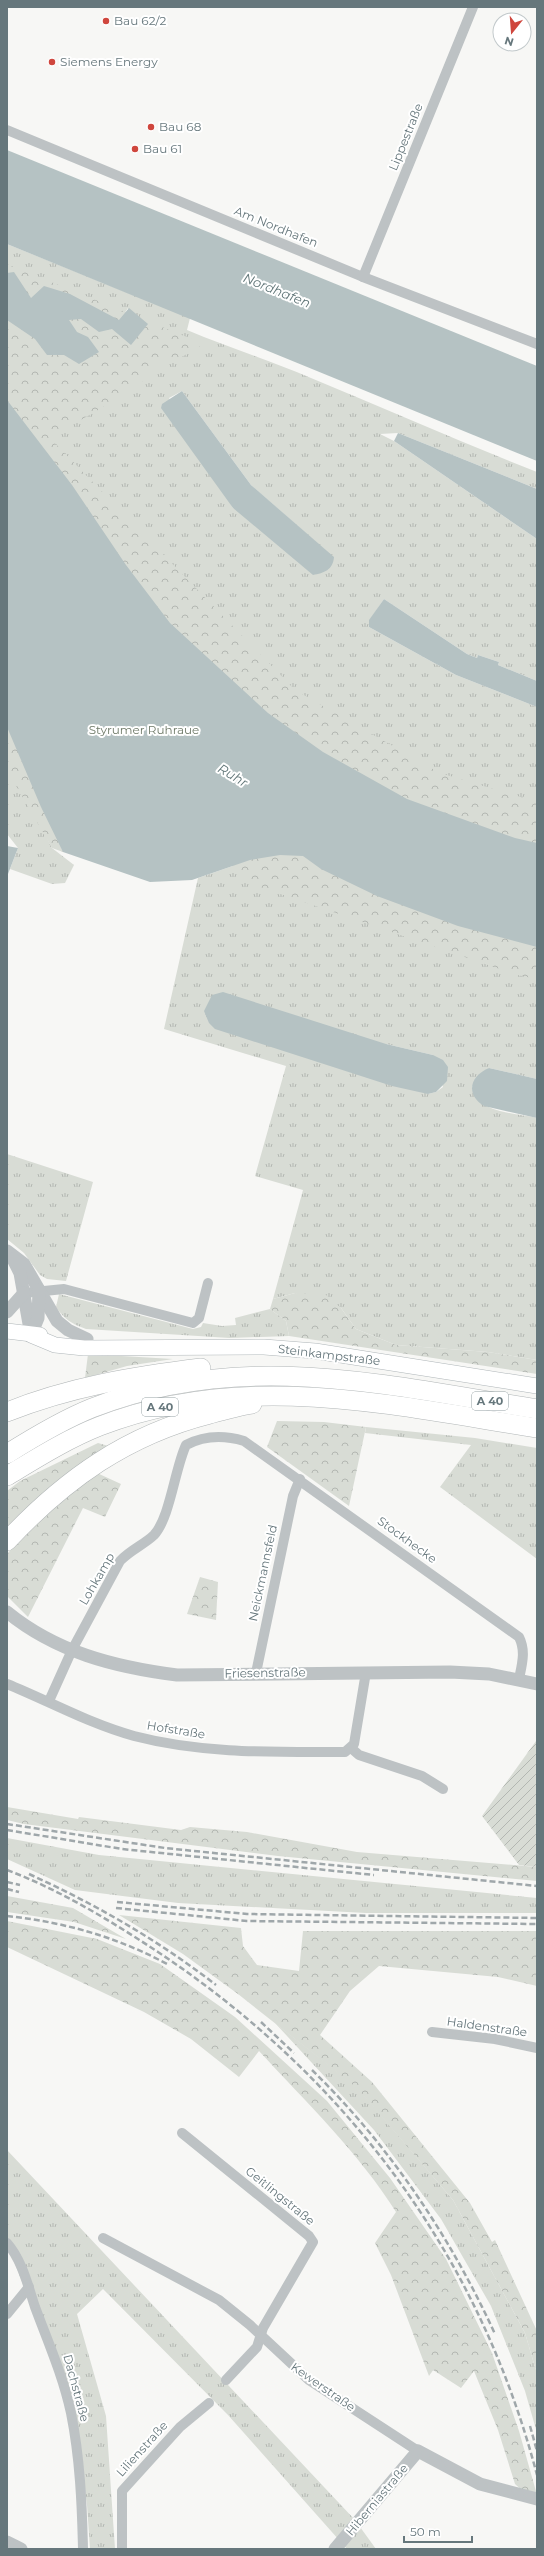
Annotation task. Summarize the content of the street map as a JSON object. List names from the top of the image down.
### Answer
{
  "streets": {
    "highway": ["A 40"],
    "main road": ["Steinkampstraße"],
    "street": [
      "Lippestraße",
      "Am Nordhafen",
      "Stockhecke",
      "Neickmannsfeld",
      "Lohkamp",
      "Friesenstraße",
      "Hofstraße",
      "Haldenstraße",
      "Geitlingstraße",
      "Kewerstraße",
      "Dachstraße",
      "Lilienstraße",
      "Hiberniastraße"
    ]
  },
  "crossings": [
    ["Lippestraße", "Am Nordhafen"],
    ["Stockhecke", "Neickmannsfeld"],
    ["Stockhecke", "Lohkamp"],
    ["Stockhecke", "Friesenstraße"],
    ["Neickmannsfeld", "Friesenstraße"],
    ["Lohkamp", "Friesenstraße"],
    ["Lohkamp", "Hofstraße"],
    ["Geitlingstraße", "Kewerstraße"],
    ["Kewerstraße", "Hiberniastraße"]
  ],
  "water": ["Nordhafen", "Ruhr"],
  "parks": ["Styrumer Ruhraue"],
  "places": [
    "Bau 62/2",
    "Siemens Energy",
    "Bau 68",
    "Bau 61"
  ],
  "scale_bar": "50 m",
  "north": "bottom"
}
